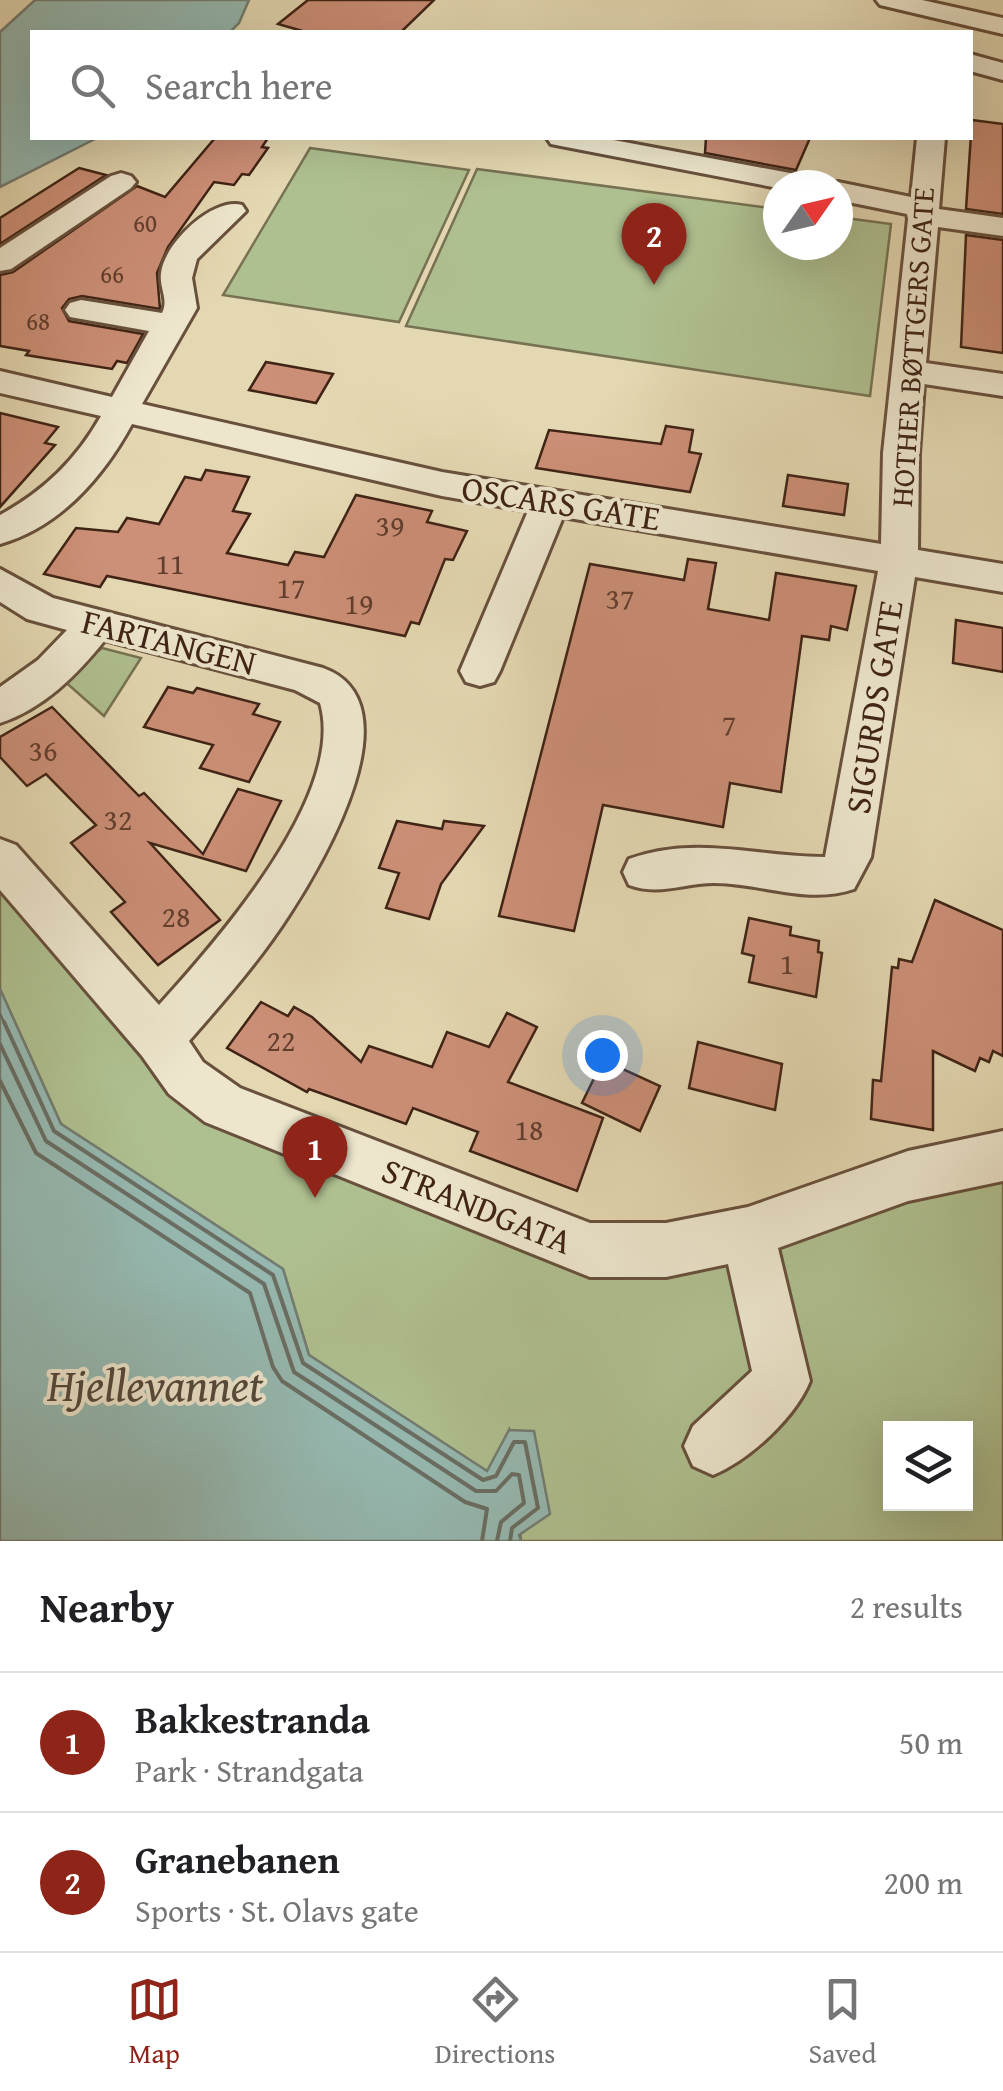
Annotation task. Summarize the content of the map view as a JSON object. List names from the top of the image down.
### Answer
{
  "streets": {
    "street": [
      "HOTHER BØTTGERS GATE",
      "OSCARS GATE",
      "FARTANGEN",
      "SIGURDS GATE",
      "STRANDGATA"
    ]
  },
  "crossings": [
    ["HOTHER BØTTGERS GATE", "OSCARS GATE"],
    ["HOTHER BØTTGERS GATE", "SIGURDS GATE"],
    ["OSCARS GATE", "SIGURDS GATE"],
    ["FARTANGEN", "STRANDGATA"]
  ],
  "water": ["Hjellevannet"],
  "house_numbers": [
    "60",
    "66",
    "68",
    "39",
    "11",
    "17",
    "37",
    "19",
    "7",
    "36",
    "32",
    "28",
    "1",
    "22",
    "18"
  ],
  "north": "top right",
  "page": {
    "search": "Search here",
    "pins": ["2", "1"],
    "heading": ["Nearby", "2 results"],
    "list": [
      {
        "mark": "1",
        "name": "Bakkestranda",
        "note": "Park · Strandgata",
        "value": "50 m"
      },
      {
        "mark": "2",
        "name": "Granebanen",
        "note": "Sports · St. Olavs gate",
        "value": "200 m"
      }
    ],
    "nav": ["Map", "Directions", "Saved"]
  }
}
